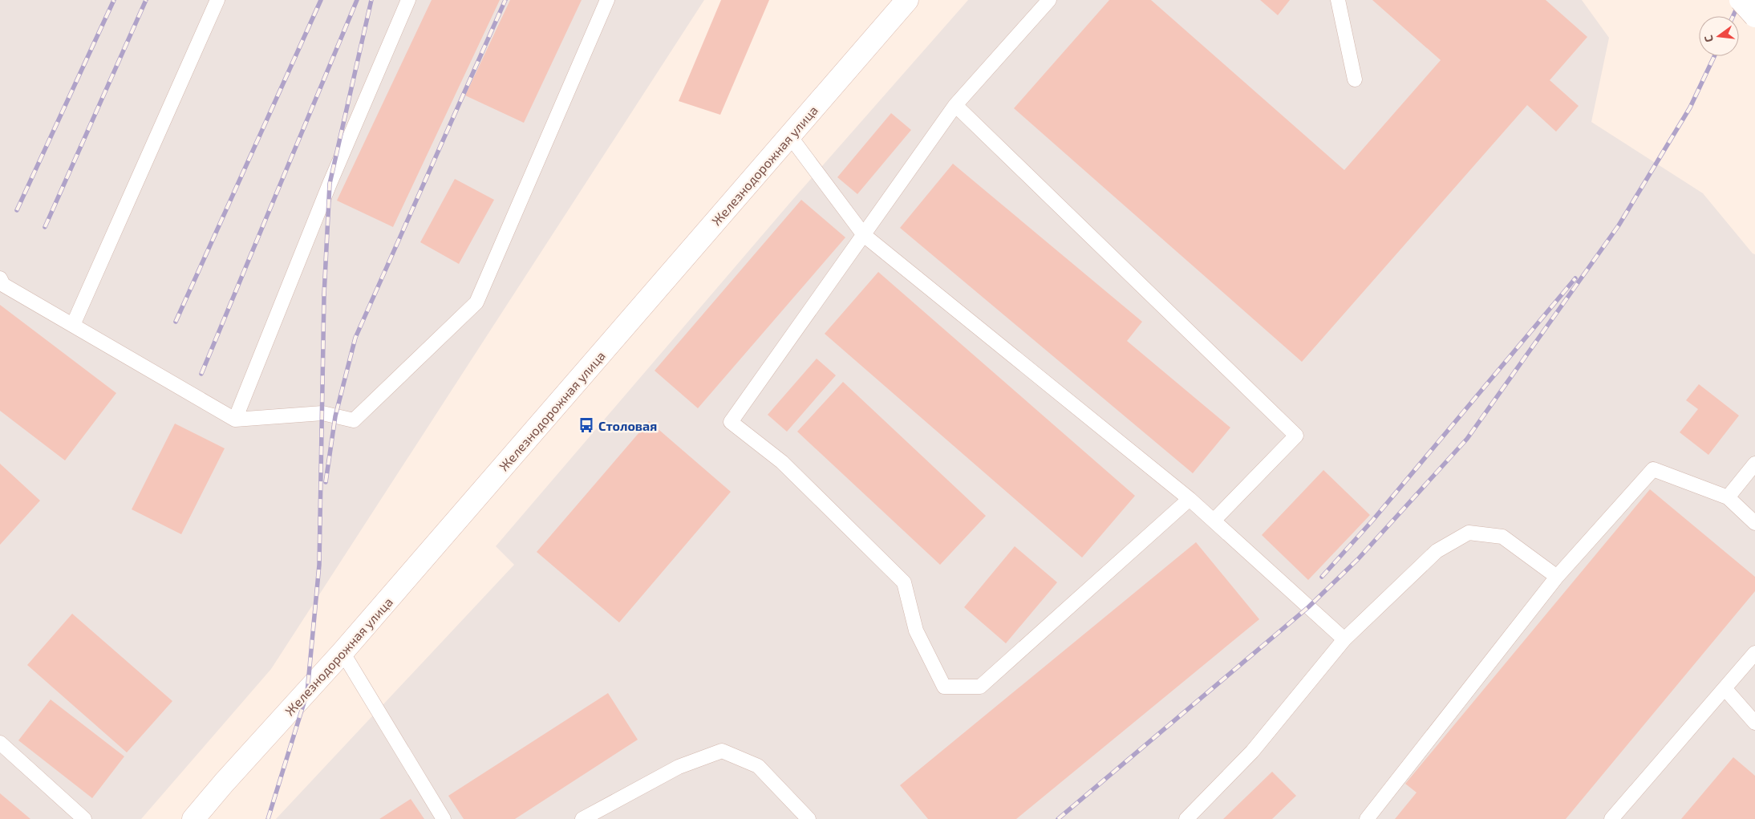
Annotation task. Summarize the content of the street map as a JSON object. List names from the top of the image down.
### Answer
{
  "streets": {
    "street": ["Железнодорожная улица"]
  },
  "places": {
    "bus stop": ["Столовая"]
  },
  "north": "left"
}
